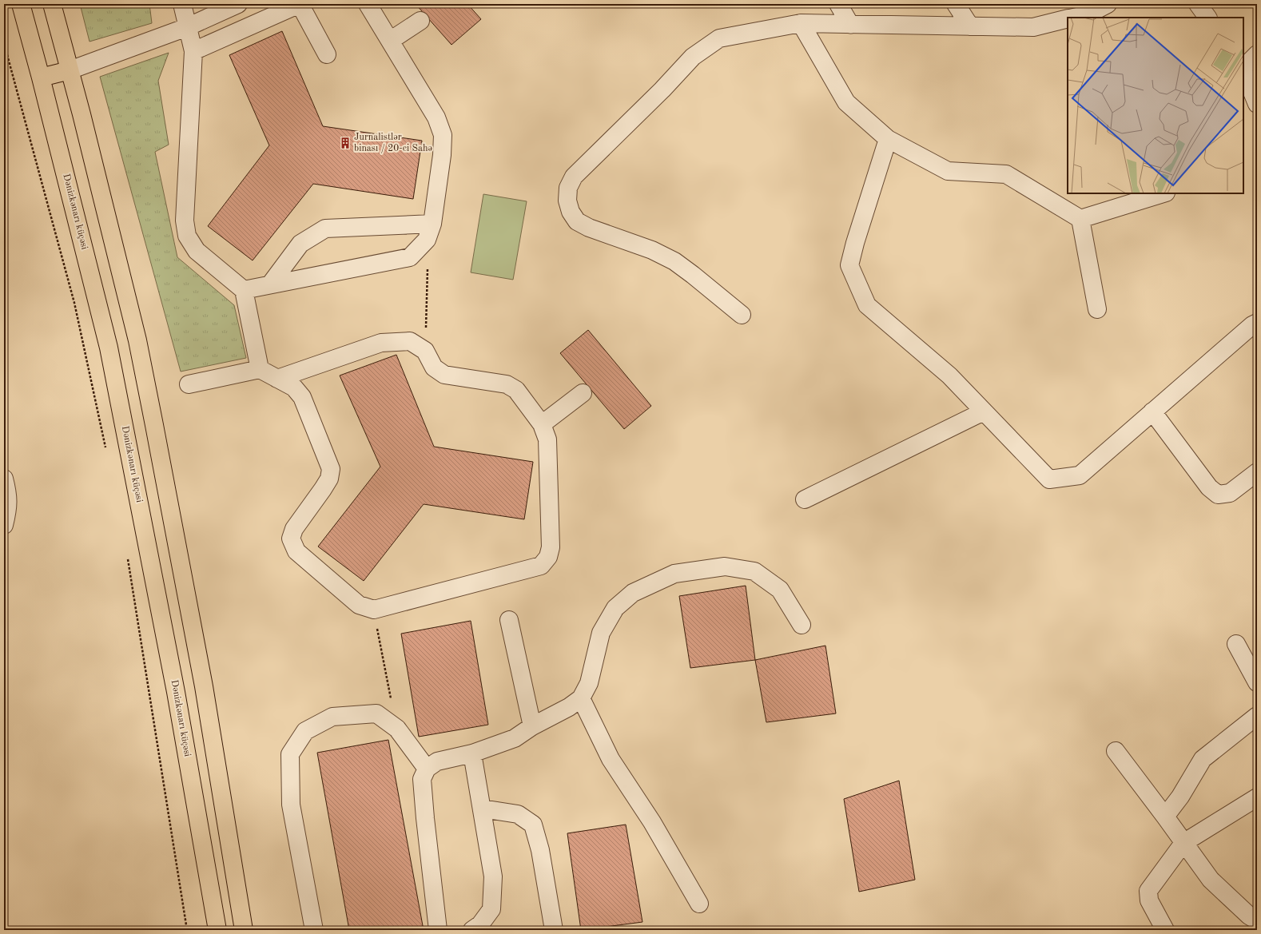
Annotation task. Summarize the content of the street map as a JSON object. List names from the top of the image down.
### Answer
{
  "streets": {
    "highway": ["Dənizkənarı küçəsi"]
  },
  "places": {
    "building": ["Jurnalistlər binası / 20-ci Sahə"]
  }
}
